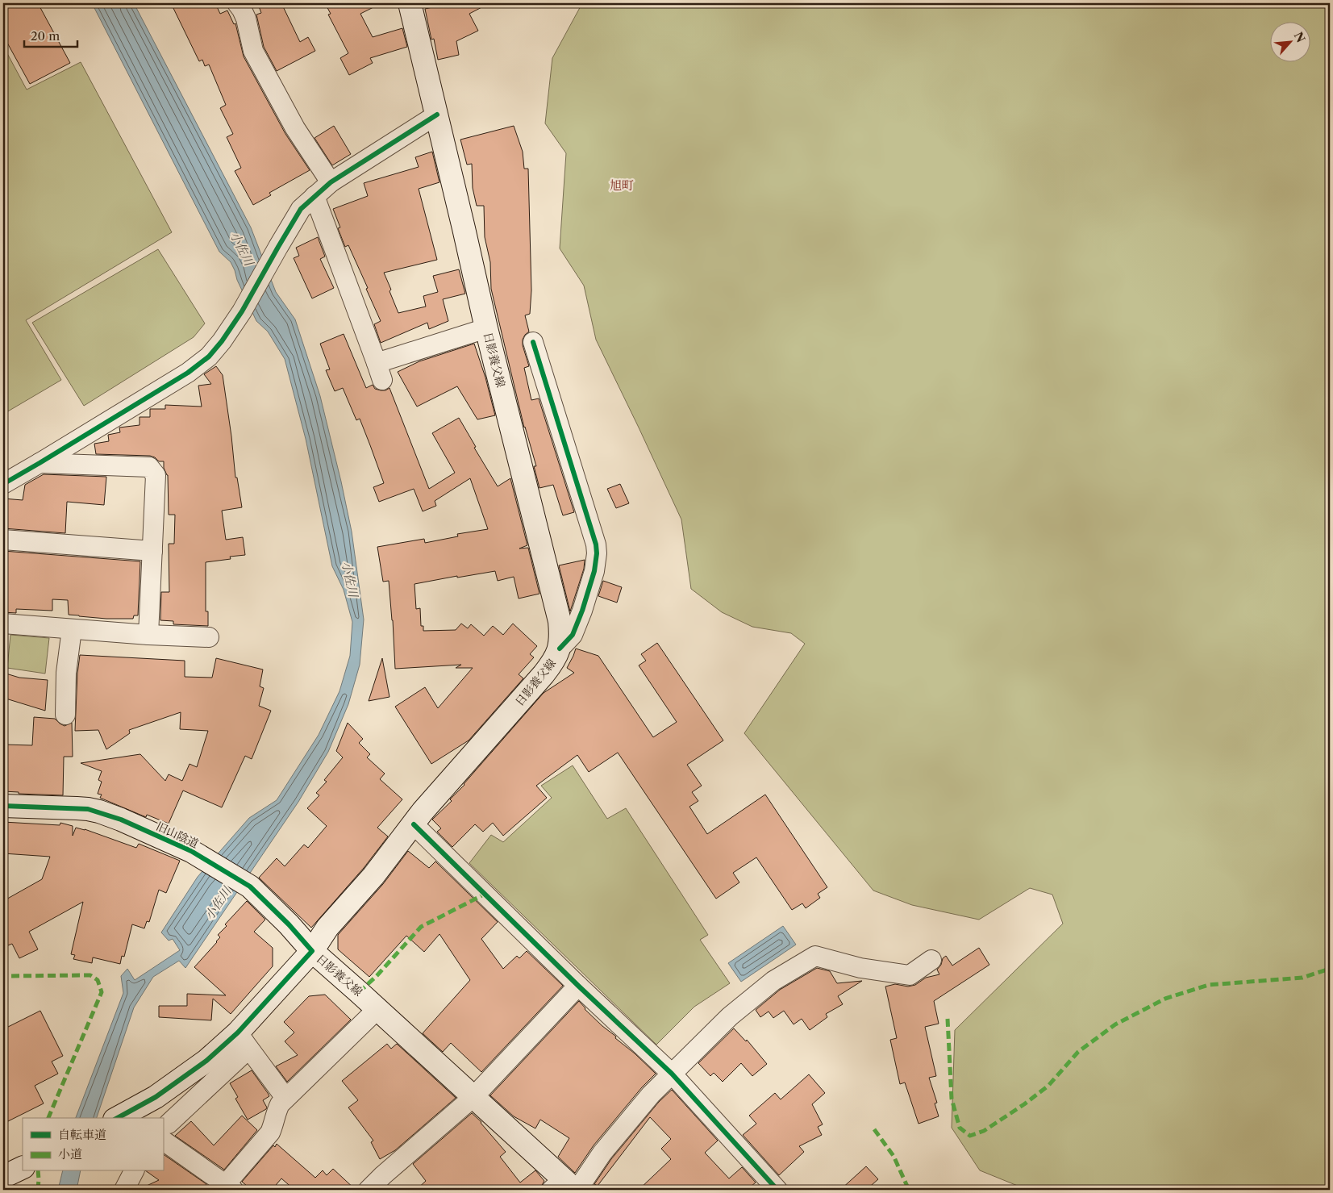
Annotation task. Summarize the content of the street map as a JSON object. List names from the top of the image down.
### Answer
{
  "streets": {
    "main road": ["日影養父線", "旧山陰道"]
  },
  "crossings": [
    ["日影養父線", "旧山陰道"]
  ],
  "districts": ["旭町"],
  "water": ["小佐川"],
  "legend": ["自転車道", "小道"],
  "scale_bar": "20 m",
  "north": "top right"
}
